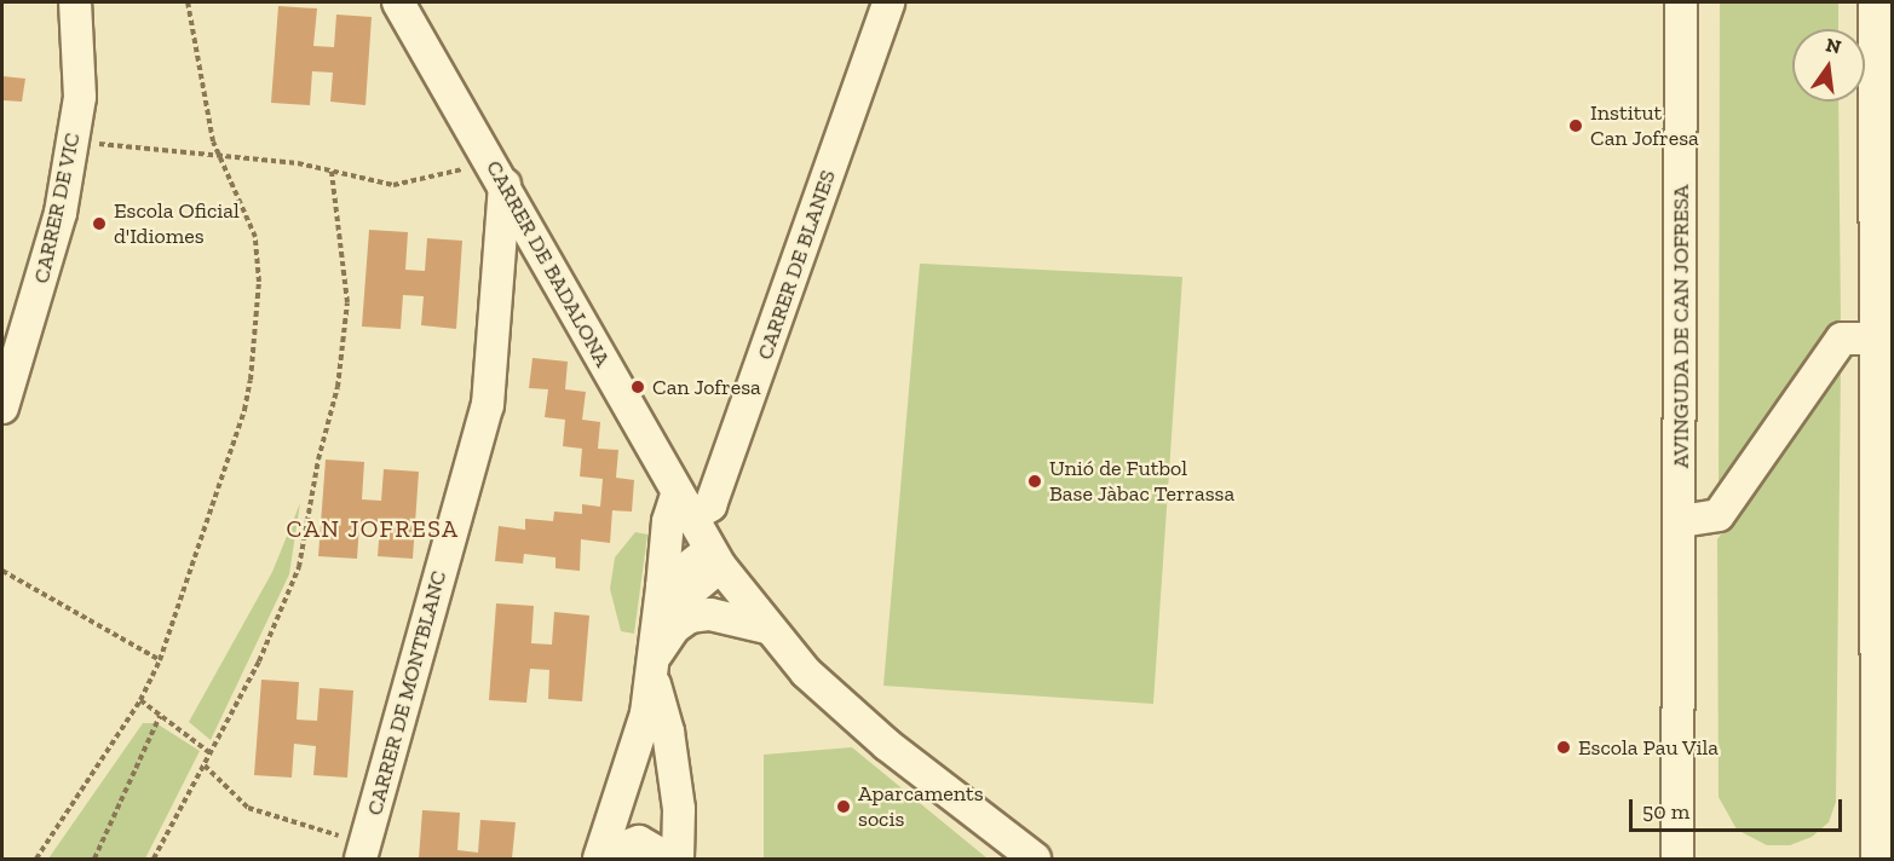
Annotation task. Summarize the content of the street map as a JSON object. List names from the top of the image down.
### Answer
{
  "streets": {
    "street": [
      "CARRER DE VIC",
      "CARRER DE BADALONA",
      "CARRER DE BLANES",
      "AVINGUDA DE CAN JOFRESA",
      "CARRER DE MONTBLANC"
    ]
  },
  "crossings": [
    ["CARRER DE BADALONA", "CARRER DE BLANES"],
    ["CARRER DE BADALONA", "CARRER DE MONTBLANC"]
  ],
  "districts": ["CAN JOFRESA"],
  "places": [
    "Institut Can Jofresa",
    "Escola Oficial d'Idiomes",
    "Can Jofresa",
    "Unió de Futbol Base Jàbac Terrassa",
    "Escola Pau Vila",
    "Aparcaments socis"
  ],
  "scale_bar": "50 m",
  "north": "top"
}
